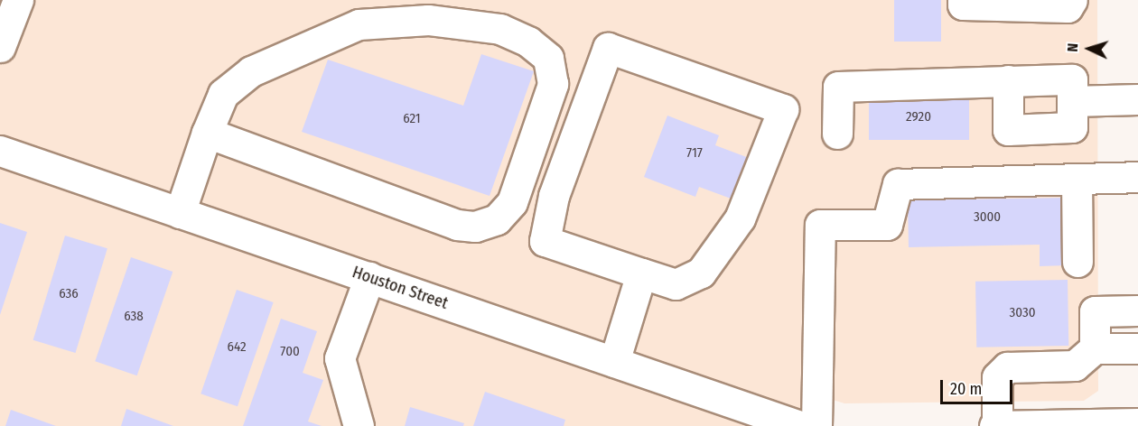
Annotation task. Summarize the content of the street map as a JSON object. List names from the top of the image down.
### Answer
{
  "streets": {
    "street": ["Houston Street"]
  },
  "house_numbers": [
    "2920",
    "621",
    "717",
    "3000",
    "636",
    "3030",
    "638",
    "642",
    "700"
  ],
  "scale_bar": "20 m",
  "north": "left"
}
